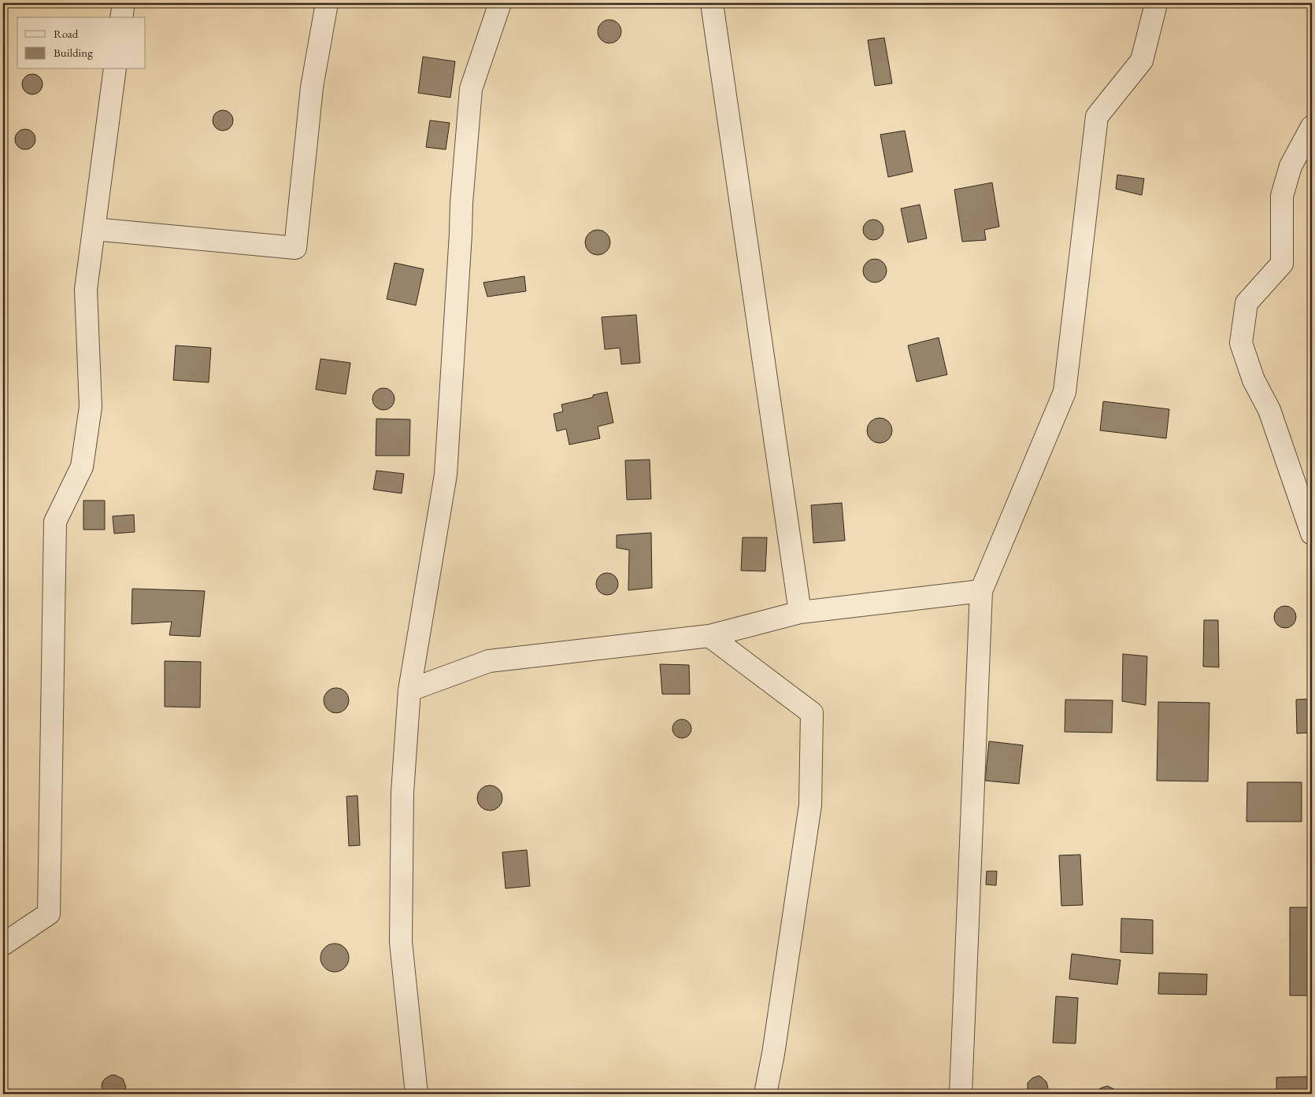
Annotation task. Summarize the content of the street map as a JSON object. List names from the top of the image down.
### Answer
{
  "legend": ["Road", "Building"]
}
